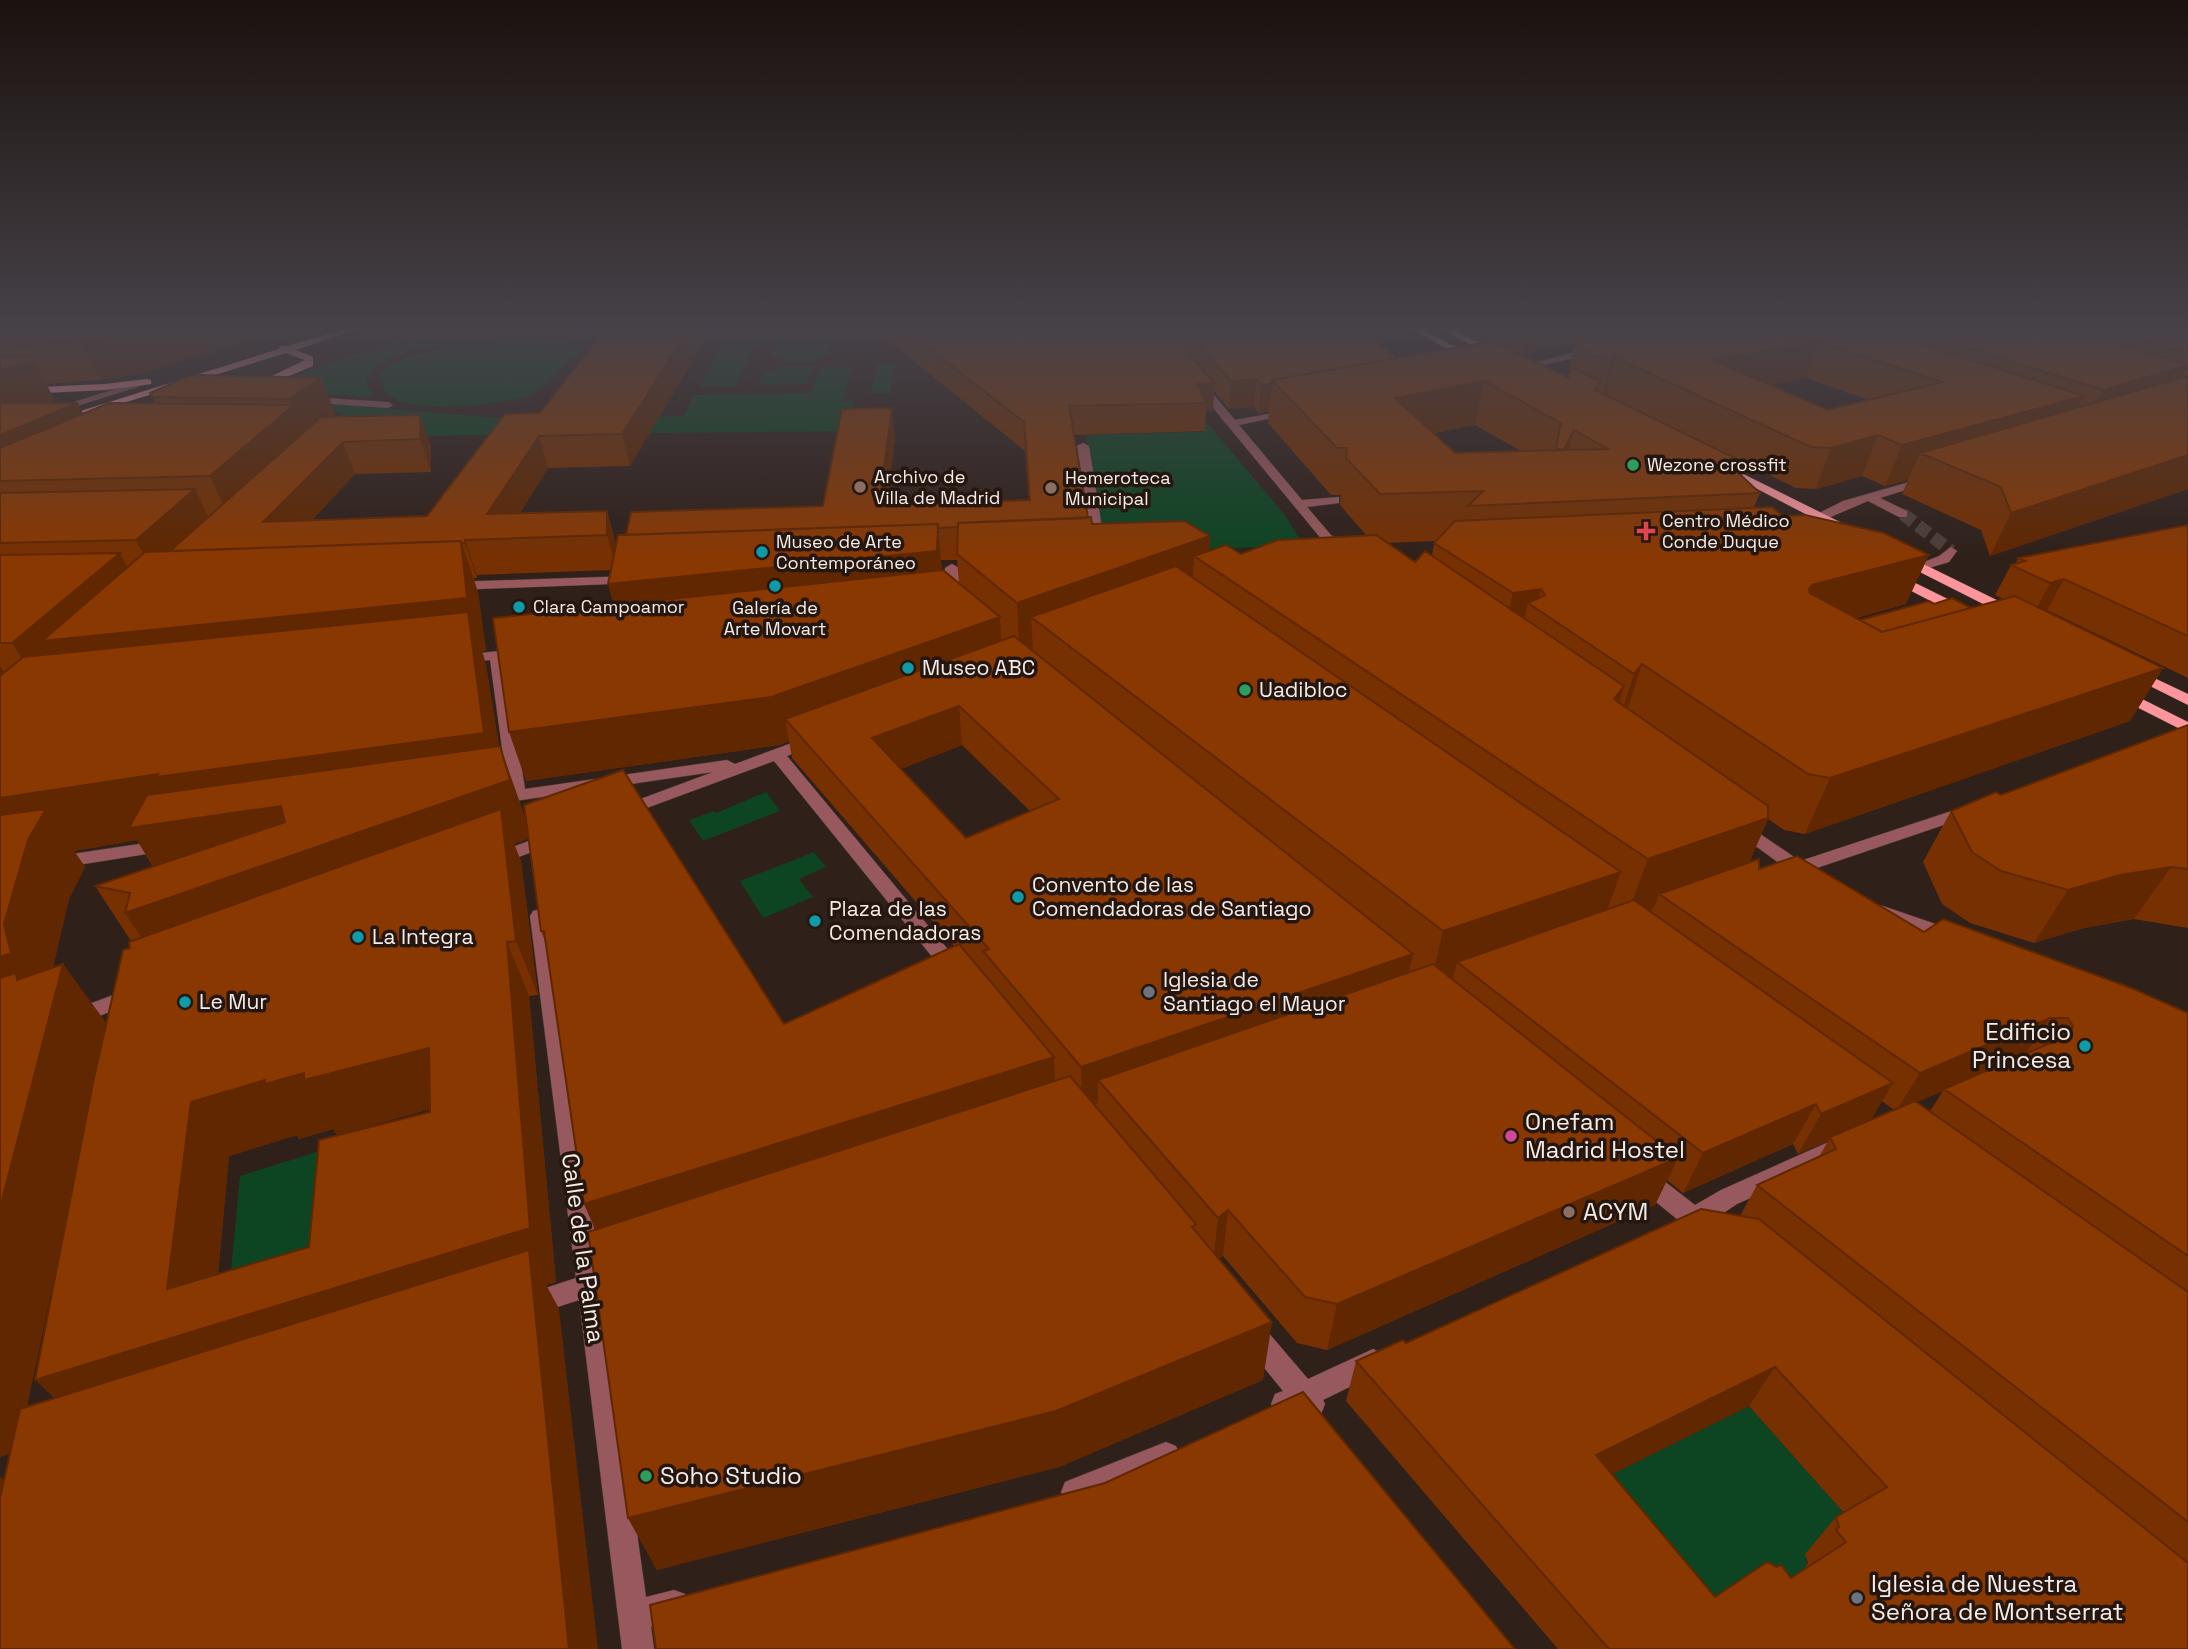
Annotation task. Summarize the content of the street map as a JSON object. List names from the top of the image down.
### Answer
{
  "streets": {
    "street": ["Calle de la Palma"]
  },
  "places": {
    "other": [
      "Wezone crossfit",
      "Archivo de Villa de Madrid",
      "Hemeroteca Municipal",
      "Museo de Arte Contemporáneo",
      "Galería de Arte Movart",
      "Clara Campoamor",
      "Museo ABC",
      "Uadibloc",
      "Convento de las Comendadoras de Santiago",
      "Plaza de las Comendadoras",
      "La Integra",
      "Iglesia de Santiago el Mayor",
      "Le Mur",
      "Edificio Princesa",
      "Onefam Madrid Hostel",
      "ACYM",
      "Soho Studio",
      "Iglesia de Nuestra Señora de Montserrat"
    ],
    "health": ["Centro Médico Conde Duque"]
  }
}
